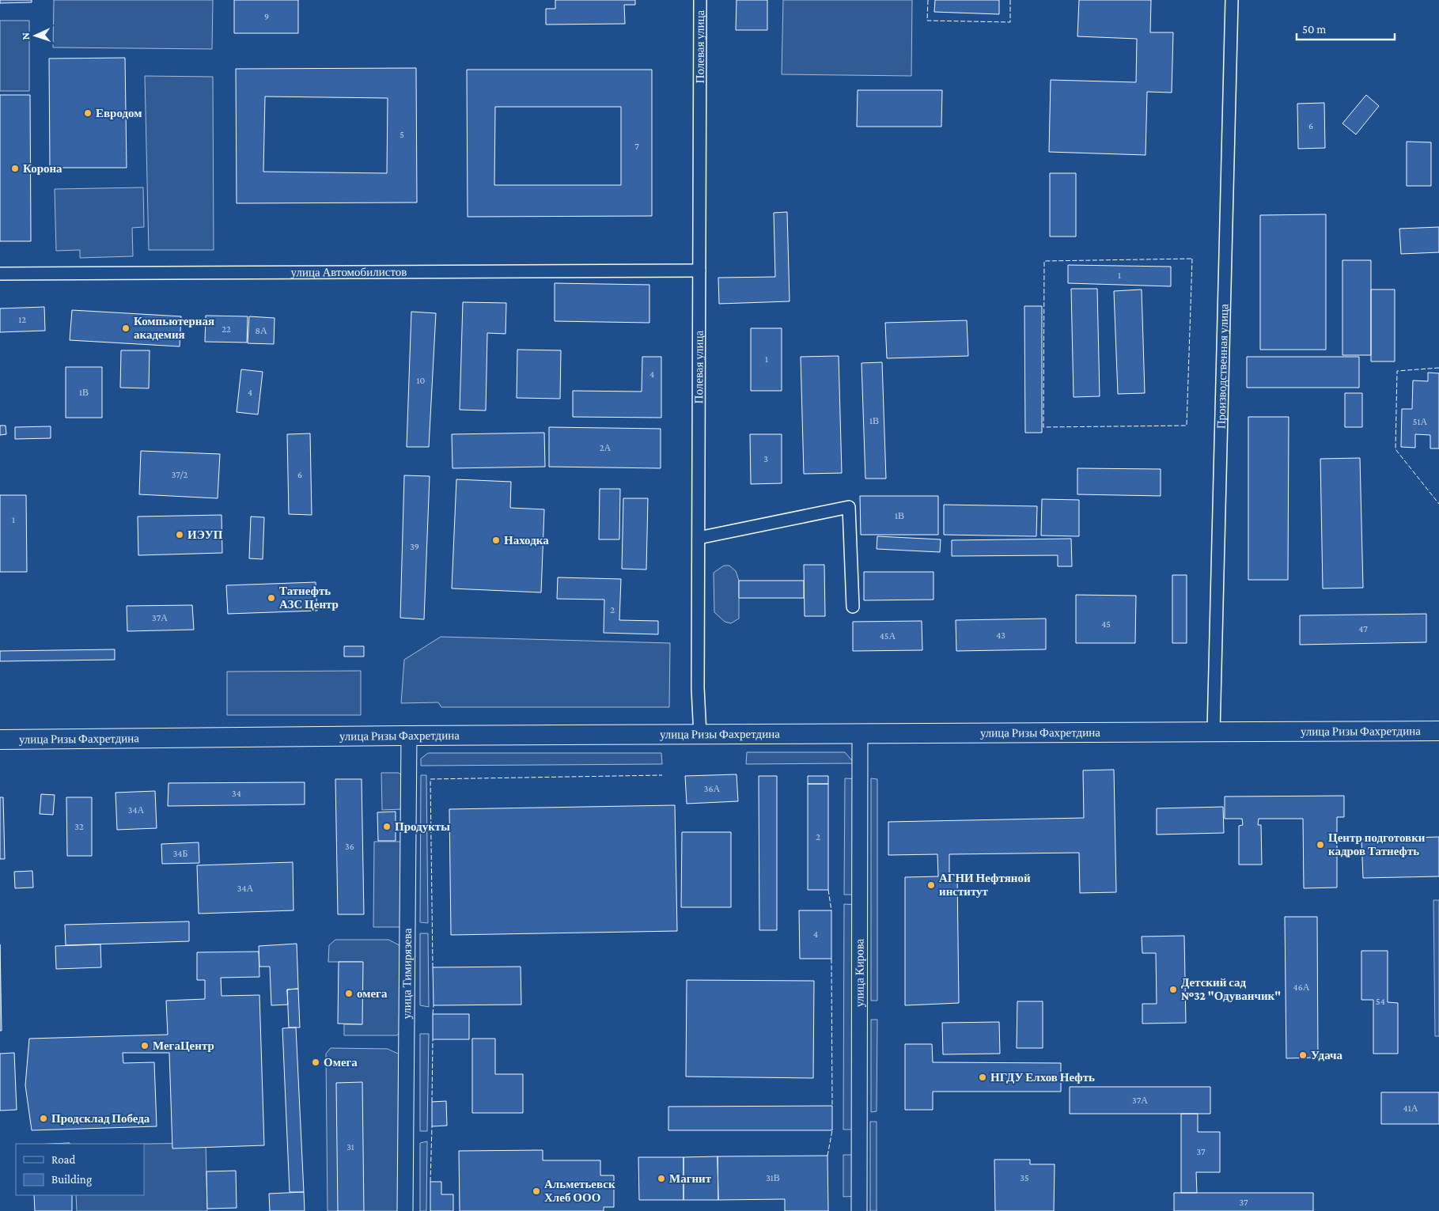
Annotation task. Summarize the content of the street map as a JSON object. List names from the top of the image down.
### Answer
{
  "streets": {
    "main road": ["улица Ризы Фахретдина"],
    "street": [
      "Полевая улица",
      "улица Автомобилистов",
      "Производственная улица",
      "улица Кирова",
      "улица Тимирязева"
    ]
  },
  "crossings": [
    ["Полевая улица", "улица Автомобилистов"],
    ["Полевая улица", "улица Ризы Фахретдина"],
    ["Производственная улица", "улица Ризы Фахретдина"],
    ["улица Ризы Фахретдина", "улица Кирова"],
    ["улица Ризы Фахретдина", "улица Тимирязева"]
  ],
  "places": [
    "Евродом",
    "Корона",
    "Компьютерная академия",
    "ИЭУП",
    "Находка",
    "Татнефть АЗС Центр",
    "Продукты",
    "Центр подготовки кадров Татнефть",
    "АГНИ Нефтяной институт",
    "Детский сад №32 \"Одуванчик\"",
    "омега",
    "МегаЦентр",
    "Удача",
    "Омега",
    "НГДУ Елхов Нефть",
    "Продсклад Победа",
    "Магнит",
    "Альметьевск Хлеб ООО"
  ],
  "house_numbers": [
    "9",
    "6",
    "5",
    "7",
    "1",
    "12",
    "22",
    "8А",
    "1",
    "4",
    "10",
    "1В",
    "4",
    "1В",
    "51А",
    "2А",
    "3",
    "37/2",
    "6",
    "1В",
    "1",
    "39",
    "2",
    "37А",
    "45",
    "47",
    "43",
    "45А",
    "36А",
    "34",
    "34А",
    "32",
    "2",
    "36",
    "34Б",
    "34А",
    "4",
    "46А",
    "54",
    "37А",
    "41А",
    "31",
    "37",
    "31В",
    "35",
    "37"
  ],
  "legend": ["Road", "Building"],
  "scale_bar": "50 m",
  "north": "left"
}
